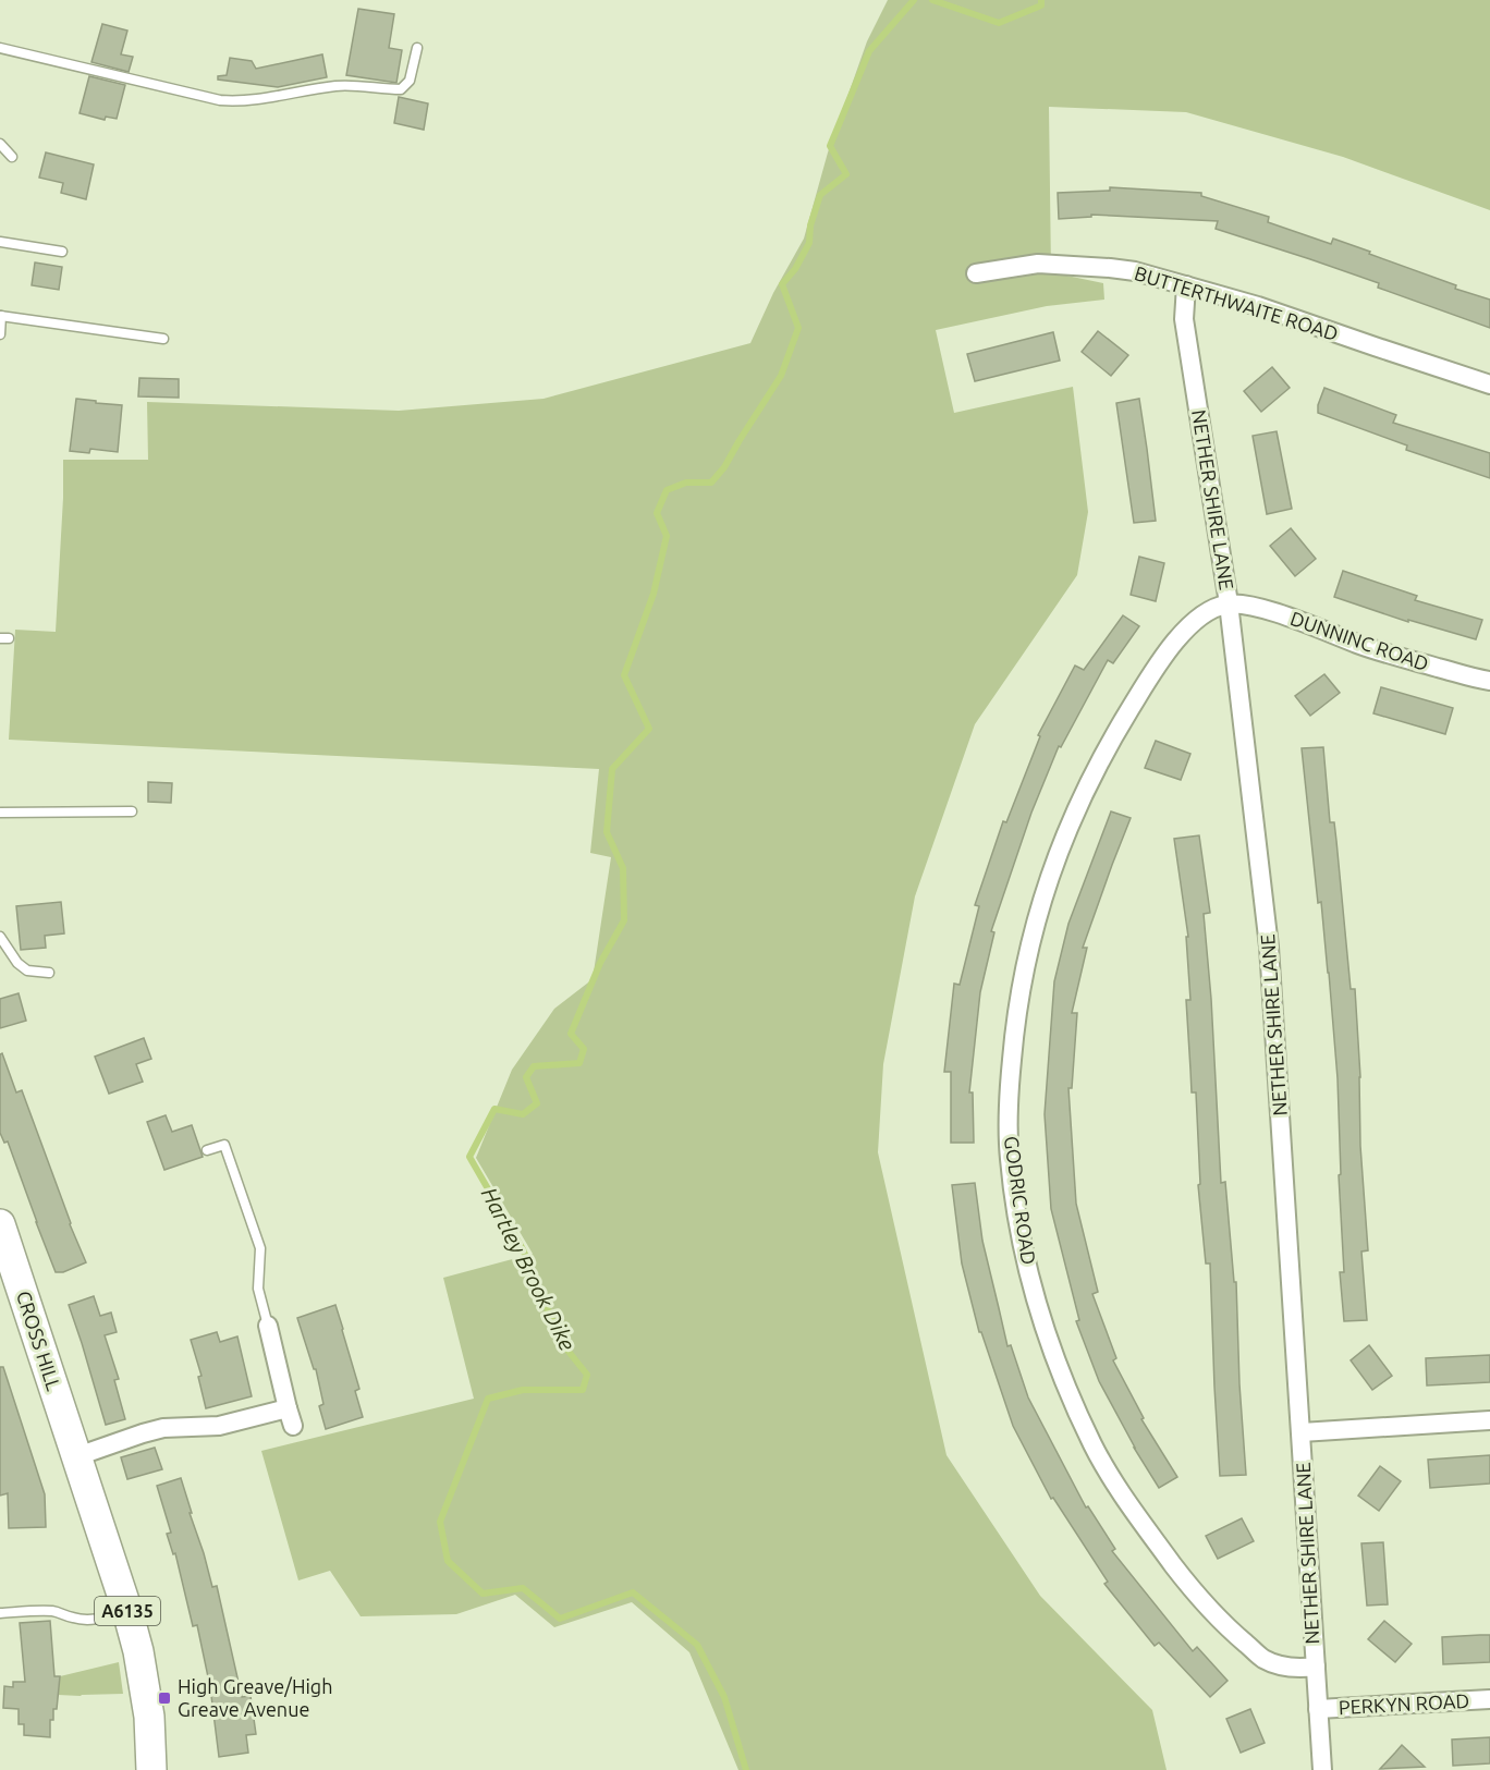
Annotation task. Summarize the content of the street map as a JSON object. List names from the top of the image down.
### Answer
{
  "streets": {
    "main road": ["CROSS HILL", "A6135"],
    "street": [
      "BUTTERTHWAITE ROAD",
      "NETHER SHIRE LANE",
      "DUNNINC ROAD",
      "GODRIC ROAD",
      "PERKYN ROAD"
    ]
  },
  "crossings": [
    ["BUTTERTHWAITE ROAD", "NETHER SHIRE LANE"],
    ["NETHER SHIRE LANE", "DUNNINC ROAD"],
    ["NETHER SHIRE LANE", "GODRIC ROAD"],
    ["NETHER SHIRE LANE", "PERKYN ROAD"],
    ["DUNNINC ROAD", "GODRIC ROAD"],
    ["CROSS HILL", "A6135"]
  ],
  "water": ["Hartley Brook Dike"],
  "places": {
    "transit": ["High Greave/High Greave Avenue"]
  }
}
